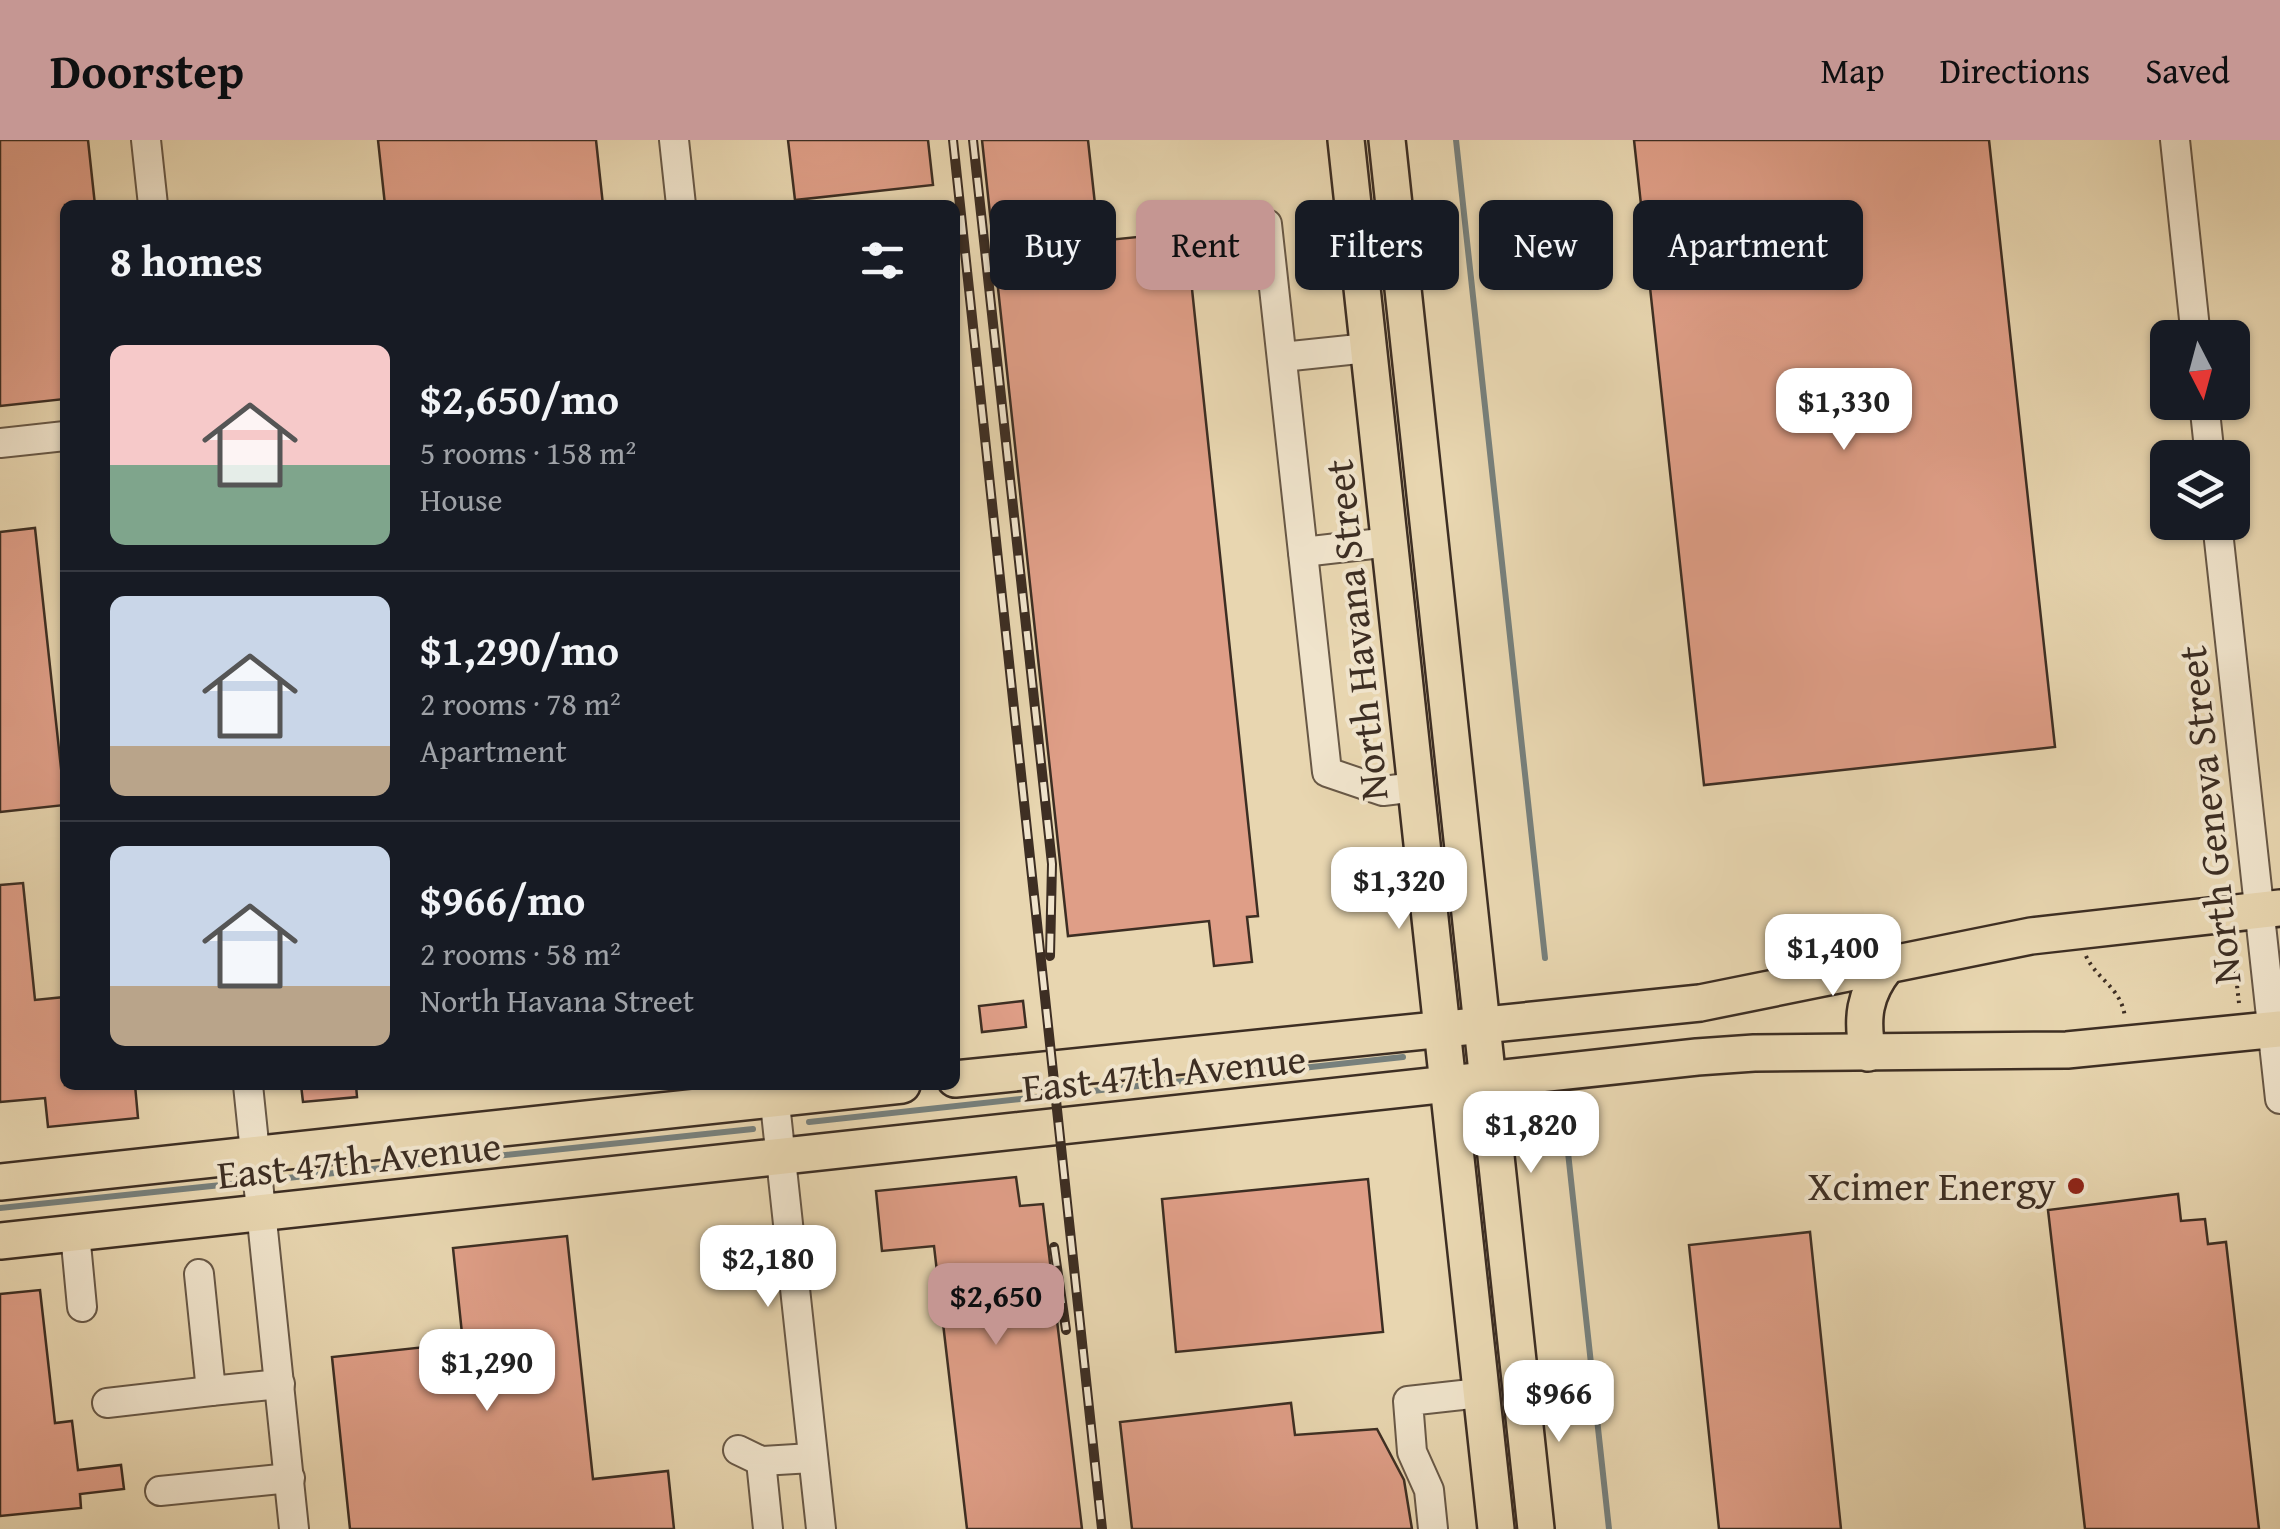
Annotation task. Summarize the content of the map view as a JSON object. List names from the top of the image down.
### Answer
{
  "streets": {
    "main road": ["North Havana Street", "East 47th Avenue"],
    "street": ["North Geneva Street"]
  },
  "crossings": [
    ["North Havana Street", "East 47th Avenue"],
    ["North Geneva Street", "East 47th Avenue"]
  ],
  "places": ["Xcimer Energy"],
  "north": "bottom",
  "page": {
    "header": "Doorstep",
    "nav": ["Map", "Directions", "Saved"],
    "chip": [
      "Buy",
      "Rent",
      "Filters",
      "New",
      "Apartment"
    ],
    "heading": "8 homes",
    "list": [
      {
        "name": "$2,650/mo",
        "note": "5 rooms · 158 m² · House"
      },
      {
        "name": "$1,290/mo",
        "note": "2 rooms · 78 m² · Apartment"
      },
      {
        "name": "$966/mo",
        "note": "2 rooms · 58 m² · North Havana Street"
      }
    ],
    "price": [
      "$1,330",
      "$1,320",
      "$1,400",
      "$1,820",
      "$2,180",
      "$2,650",
      "$1,290",
      "$966"
    ]
  }
}
